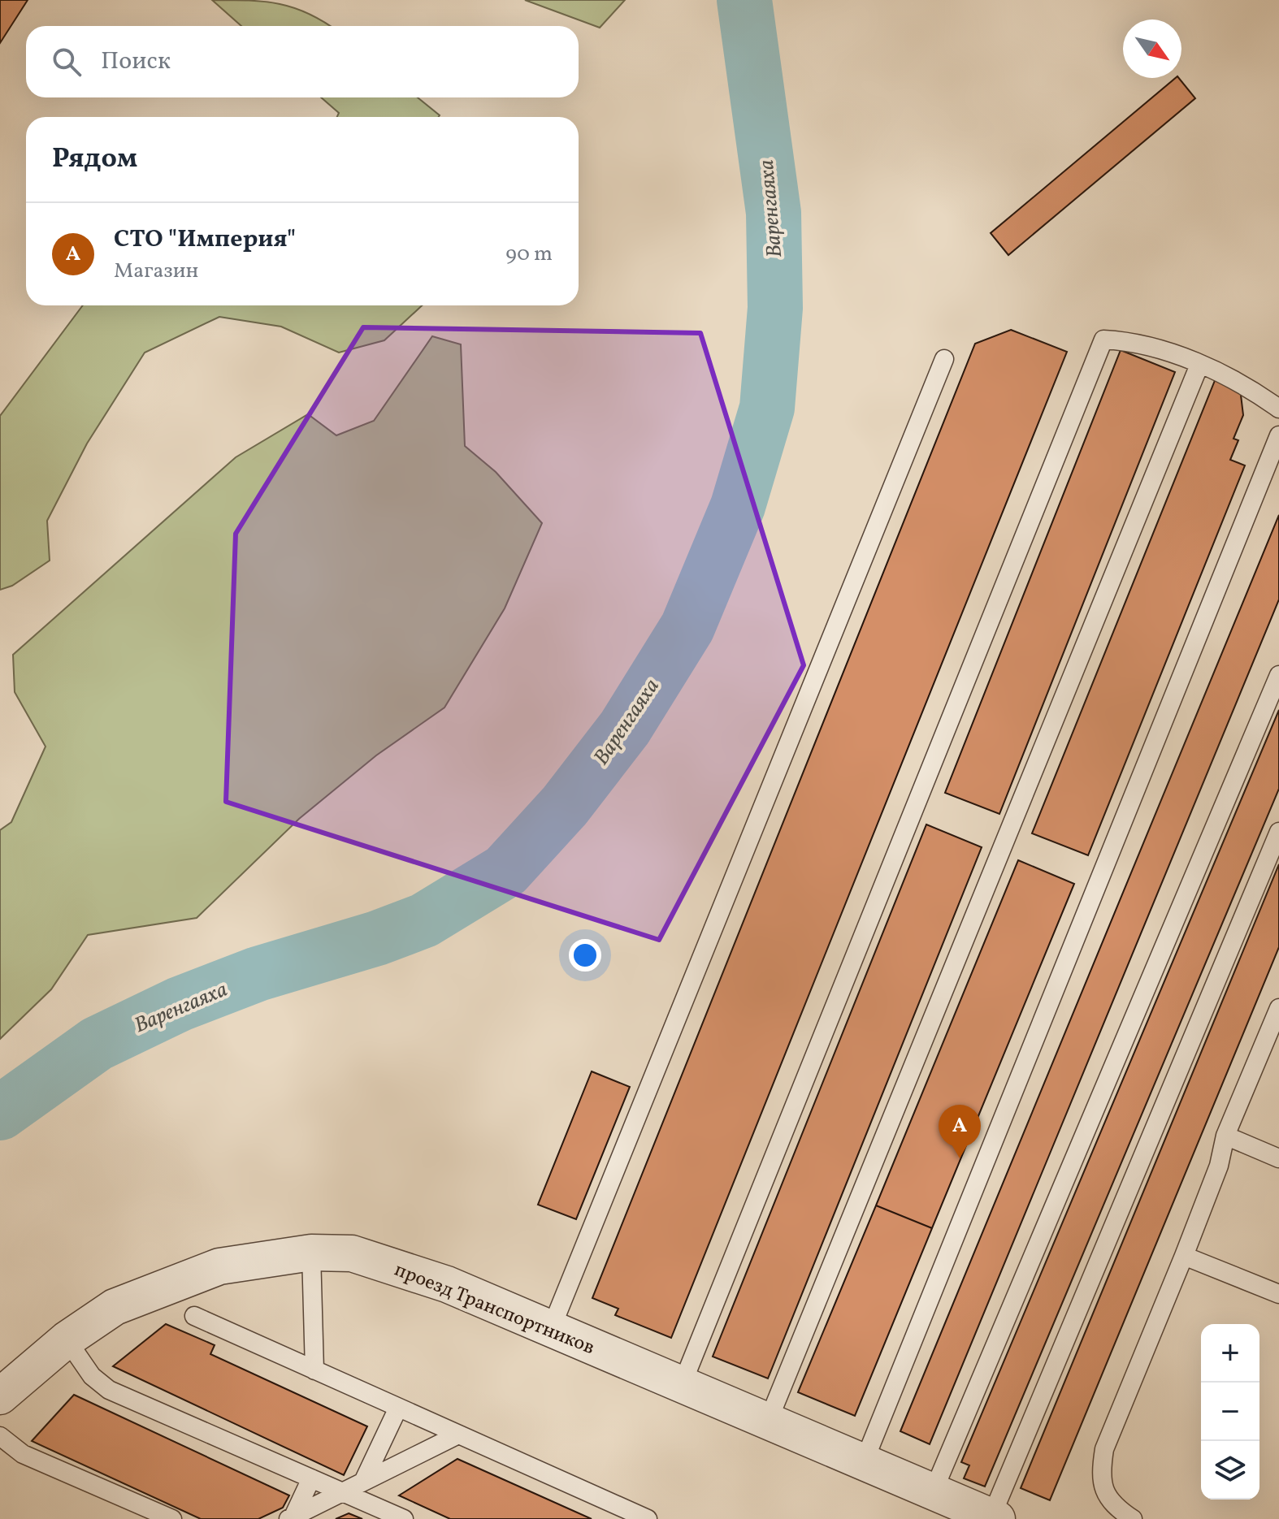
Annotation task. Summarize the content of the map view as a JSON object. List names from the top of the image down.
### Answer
{
  "streets": {
    "street": ["проезд Транспортников"]
  },
  "water": ["Варенгаяха"],
  "north": "bottom right",
  "page": {
    "search": "Поиск",
    "heading": "Рядом",
    "list": [
      {
        "mark": "A",
        "name": "СТО \"Империя\"",
        "note": "Магазин",
        "value": "90 m"
      }
    ],
    "pins": "A",
    "map_buttons": ["+", "−"]
  }
}
